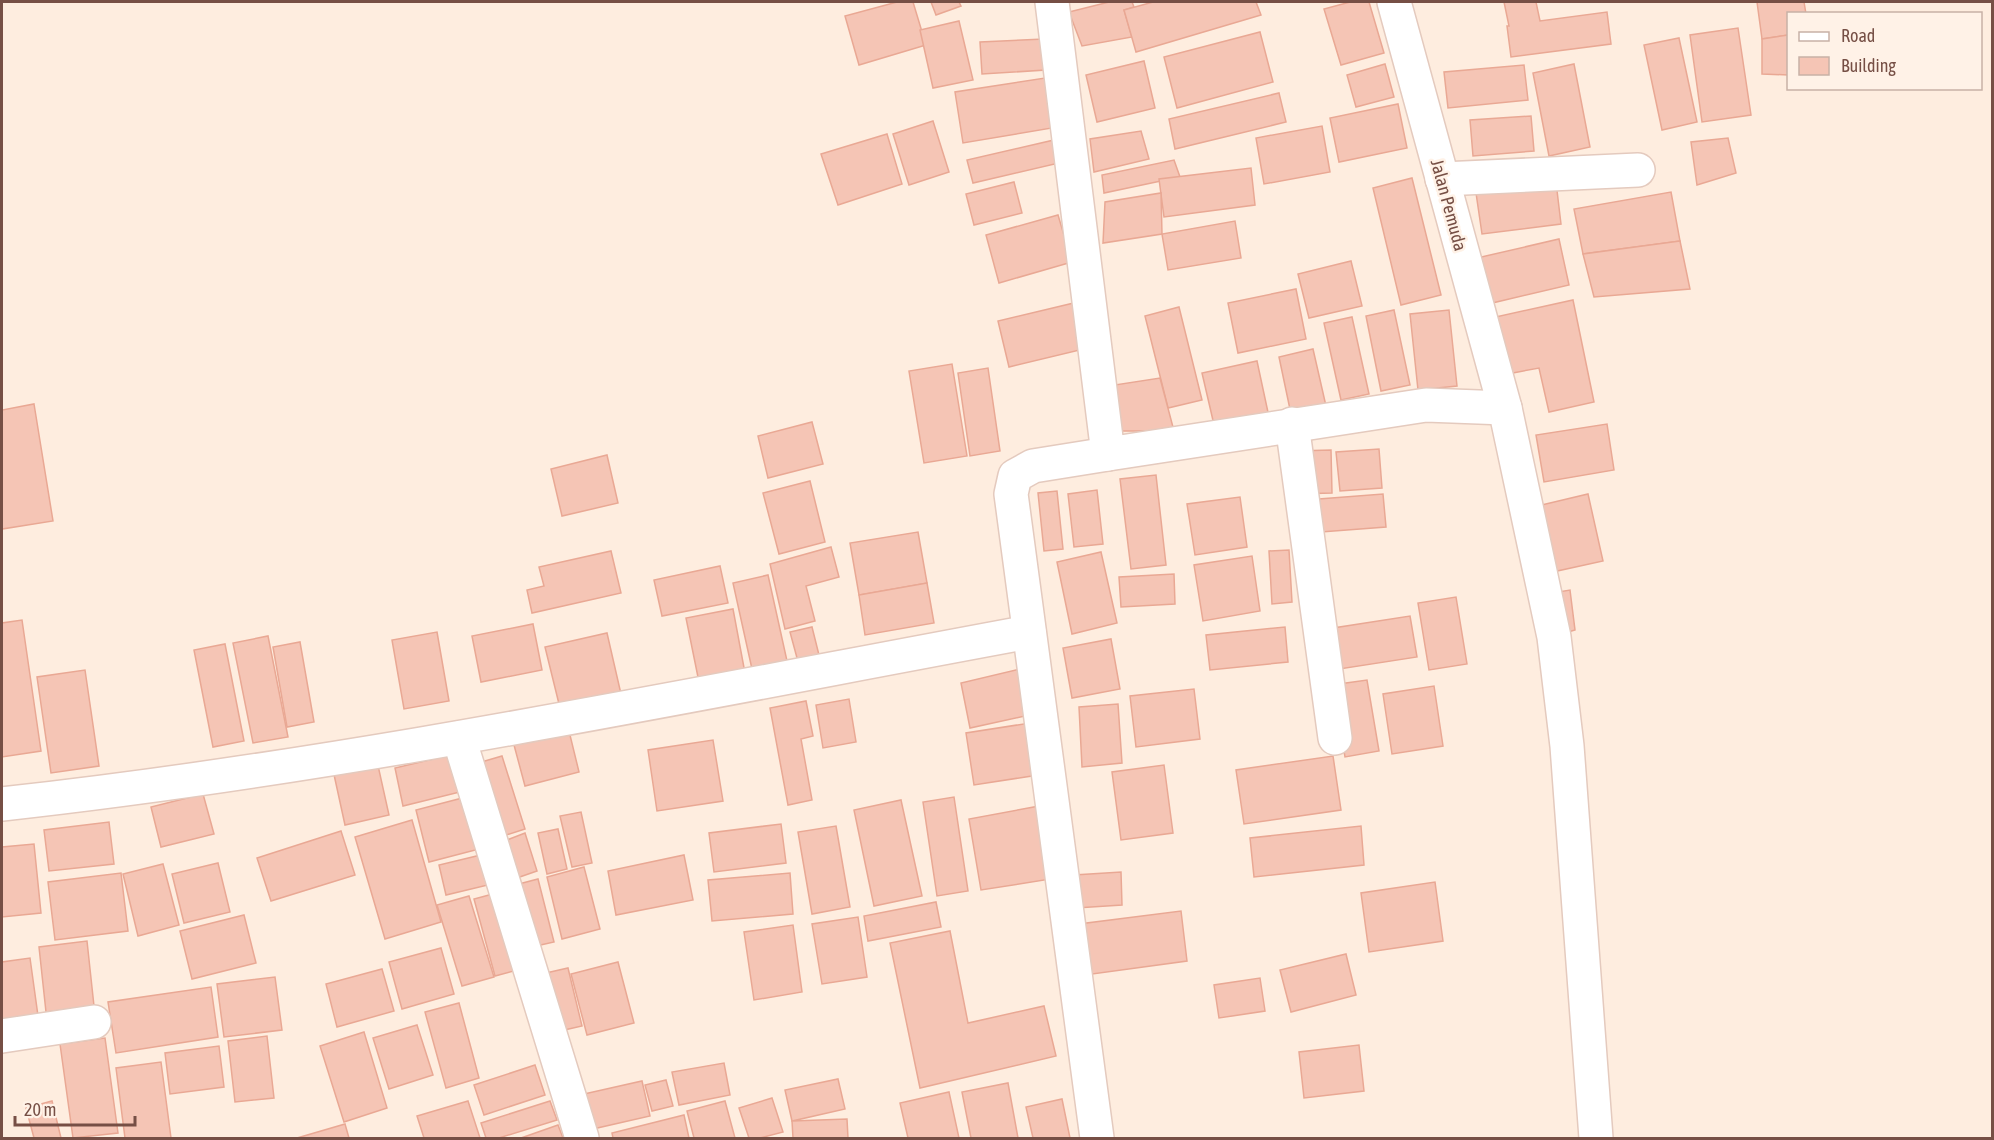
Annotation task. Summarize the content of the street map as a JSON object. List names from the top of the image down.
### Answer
{
  "streets": {
    "street": ["Jalan Pemuda"]
  },
  "legend": ["Road", "Building"],
  "scale_bar": "20 m"
}
